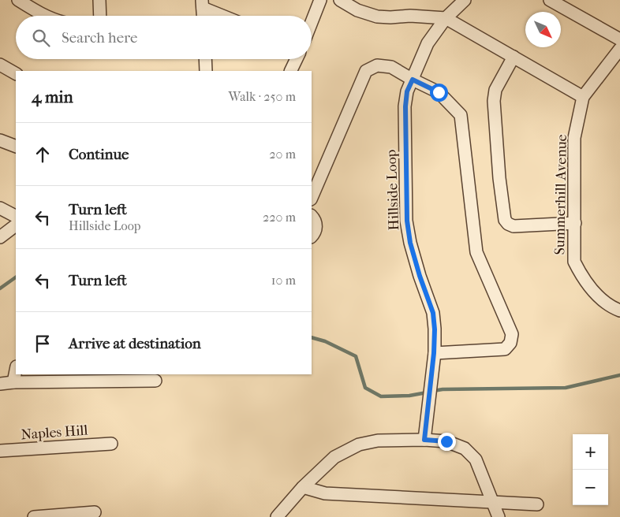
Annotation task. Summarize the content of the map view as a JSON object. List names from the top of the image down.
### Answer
{
  "streets": {
    "street": ["Hillside Loop", "Summerhill Avenue", "Naples Hill"]
  },
  "north": "bottom right",
  "page": {
    "search": "Search here",
    "heading": ["4 min", "Walk · 250 m"],
    "list": [
      ["Continue", "20 m"],
      ["Turn left", "Hillside Loop", "220 m"],
      ["Turn left", "10 m"],
      "Arrive at destination"
    ],
    "map_buttons": ["+", "−"]
  }
}
